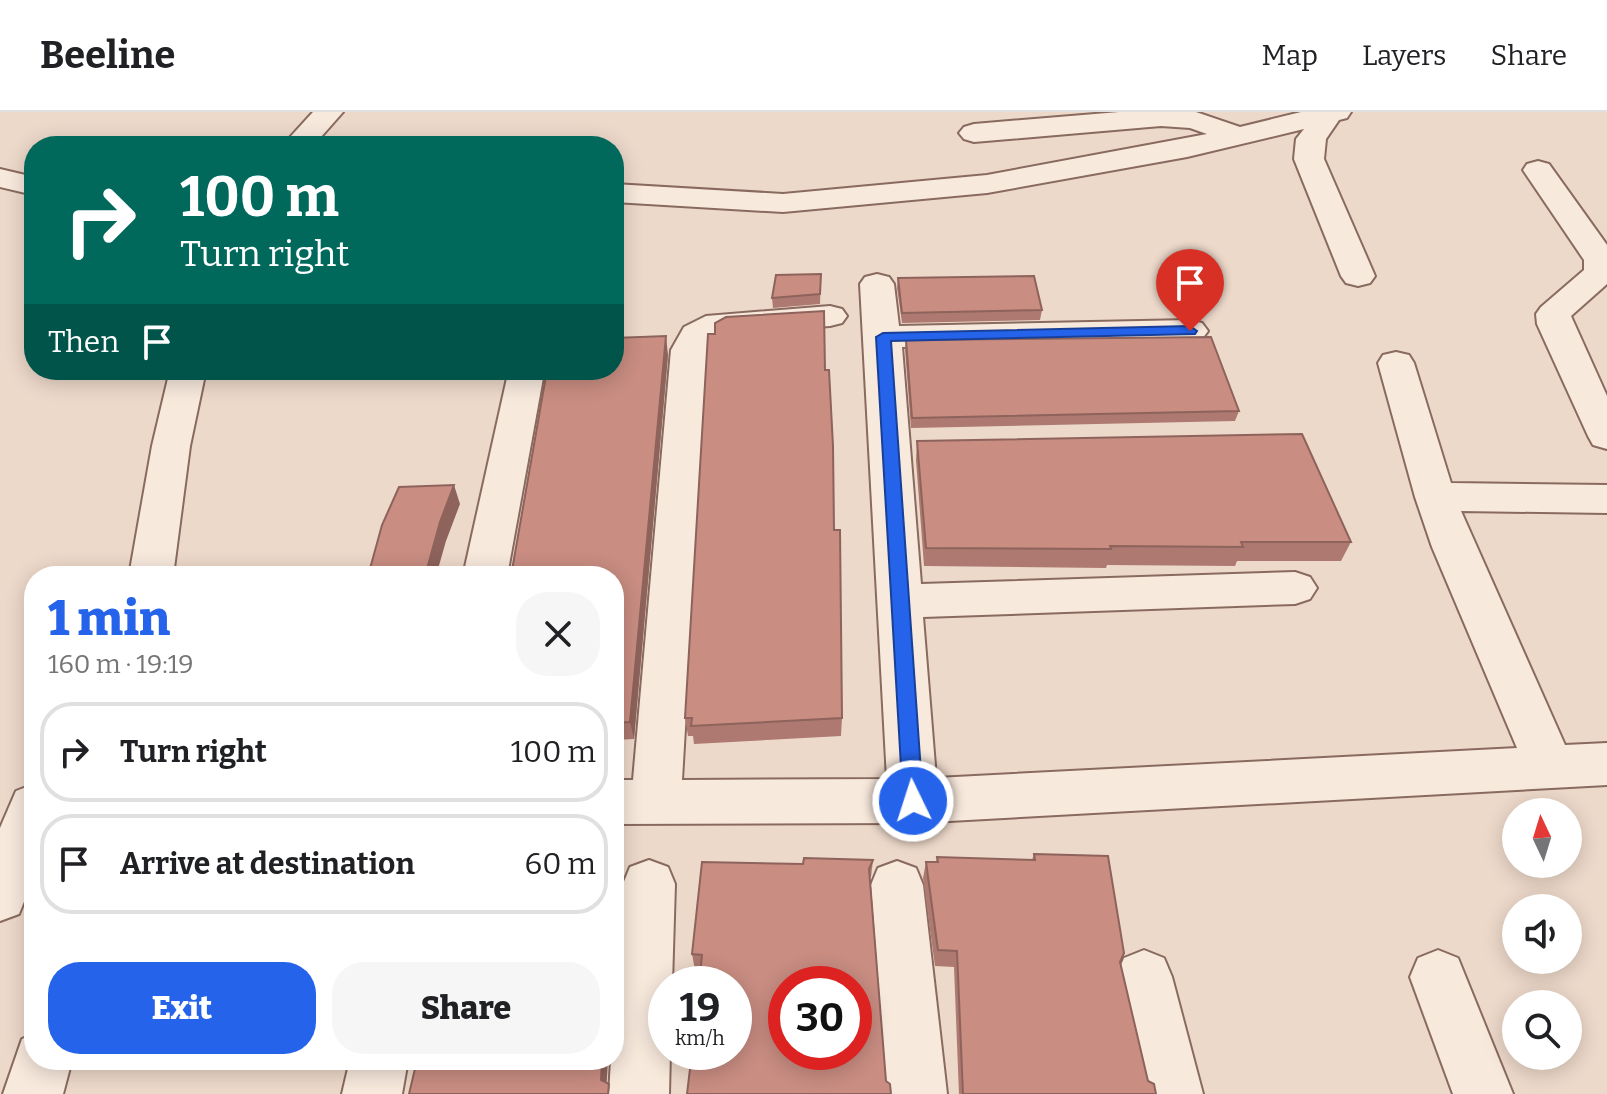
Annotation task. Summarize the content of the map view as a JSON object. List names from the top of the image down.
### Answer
{
  "north": "top",
  "page": {
    "header": "Beeline",
    "nav": ["Map", "Layers", "Share"],
    "turn": ["100 m", "Turn right"],
    "then": "Then",
    "heading": ["1 min", "160 m · 19:19"],
    "list": [
      {
        "name": "Turn right",
        "value": "100 m"
      },
      {
        "name": "Arrive at destination",
        "value": "60 m"
      }
    ],
    "buttons": ["Exit", "Share"],
    "speed": "19 km/h",
    "limit": "30"
  }
}
